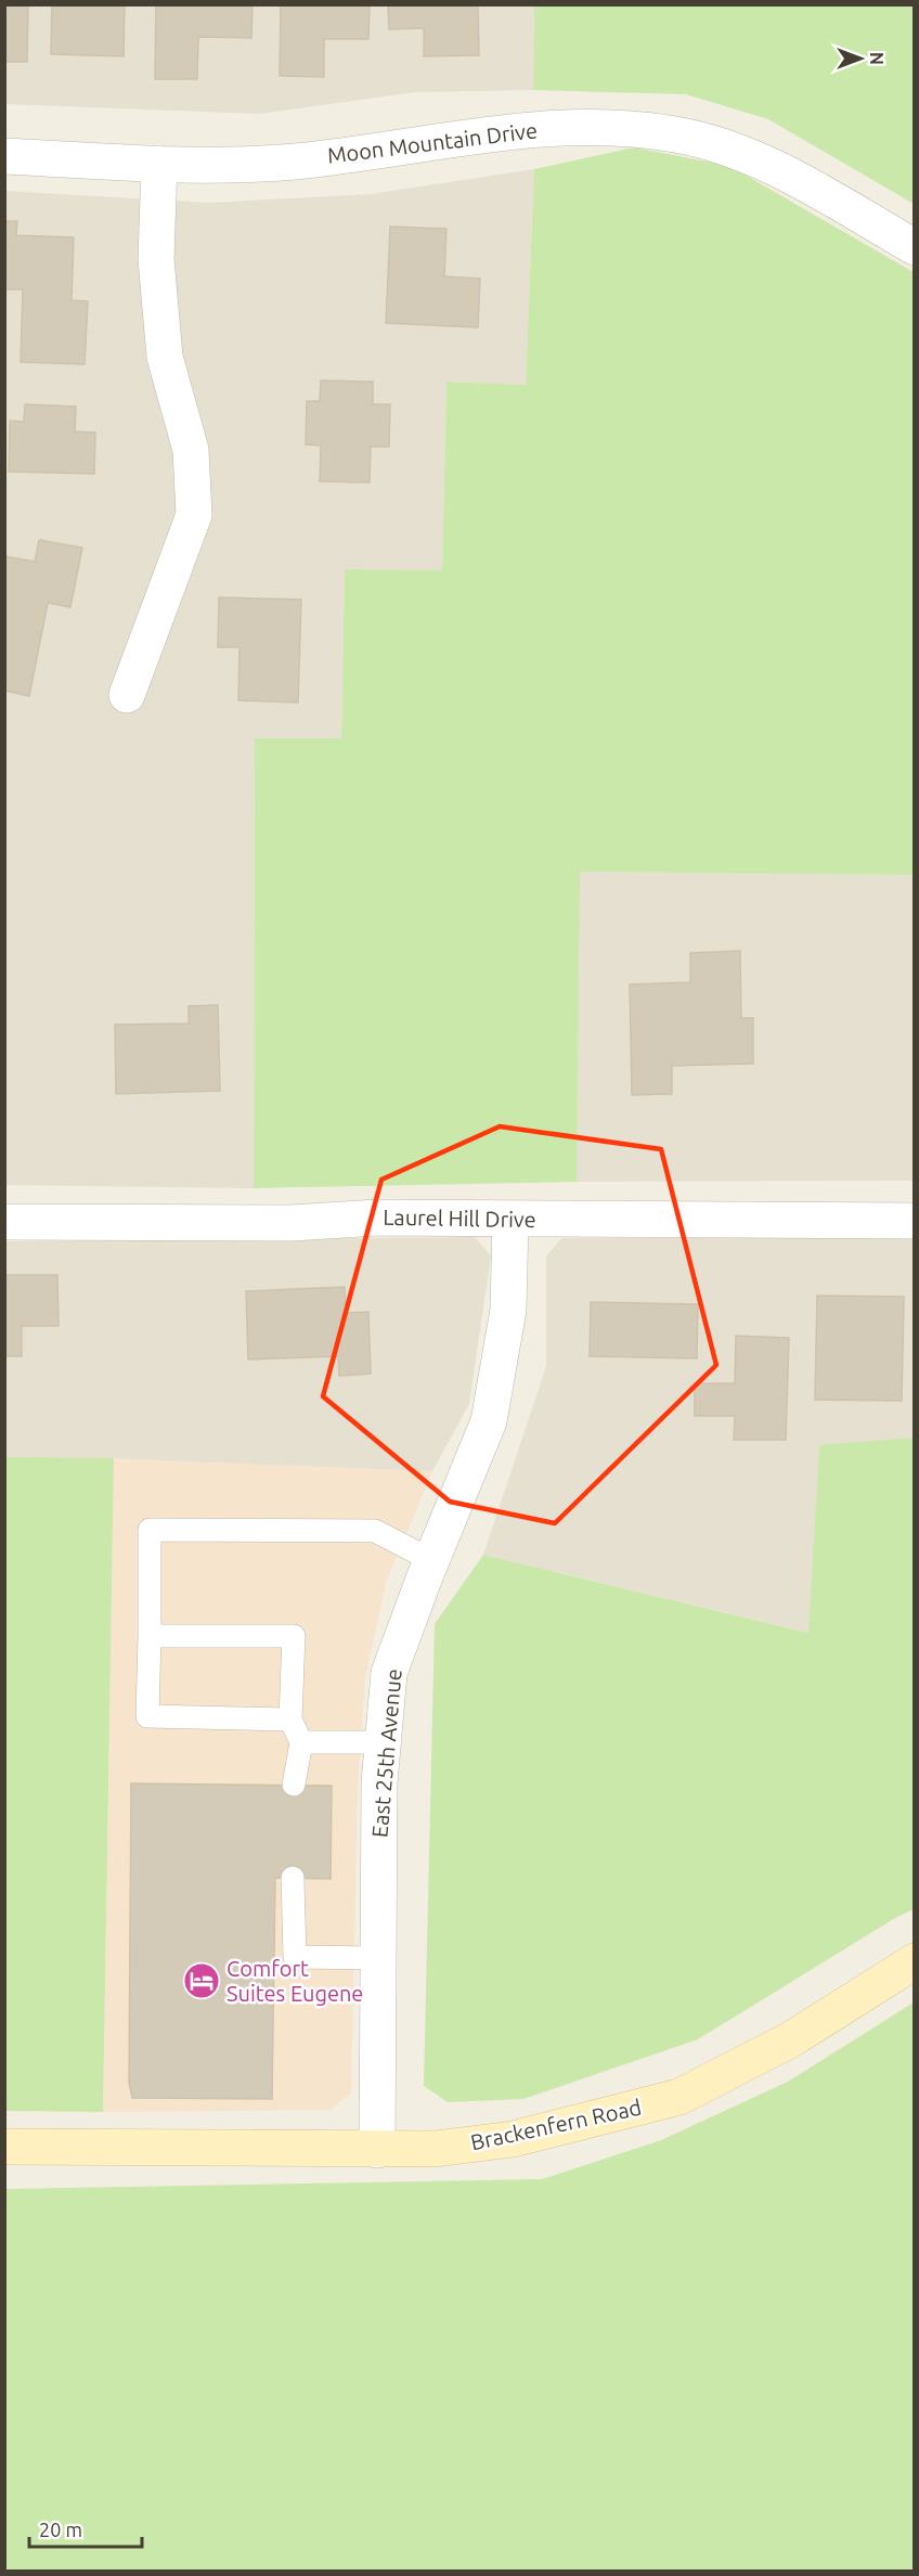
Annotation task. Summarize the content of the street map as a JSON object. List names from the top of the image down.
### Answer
{
  "streets": {
    "street": [
      "Moon Mountain Drive",
      "Laurel Hill Drive",
      "East 25th Avenue",
      "Brackenfern Road"
    ]
  },
  "crossings": [
    ["Laurel Hill Drive", "East 25th Avenue"],
    ["East 25th Avenue", "Brackenfern Road"]
  ],
  "places": {
    "hotel": ["Comfort Suites Eugene"]
  },
  "scale_bar": "20 m",
  "north": "right"
}
